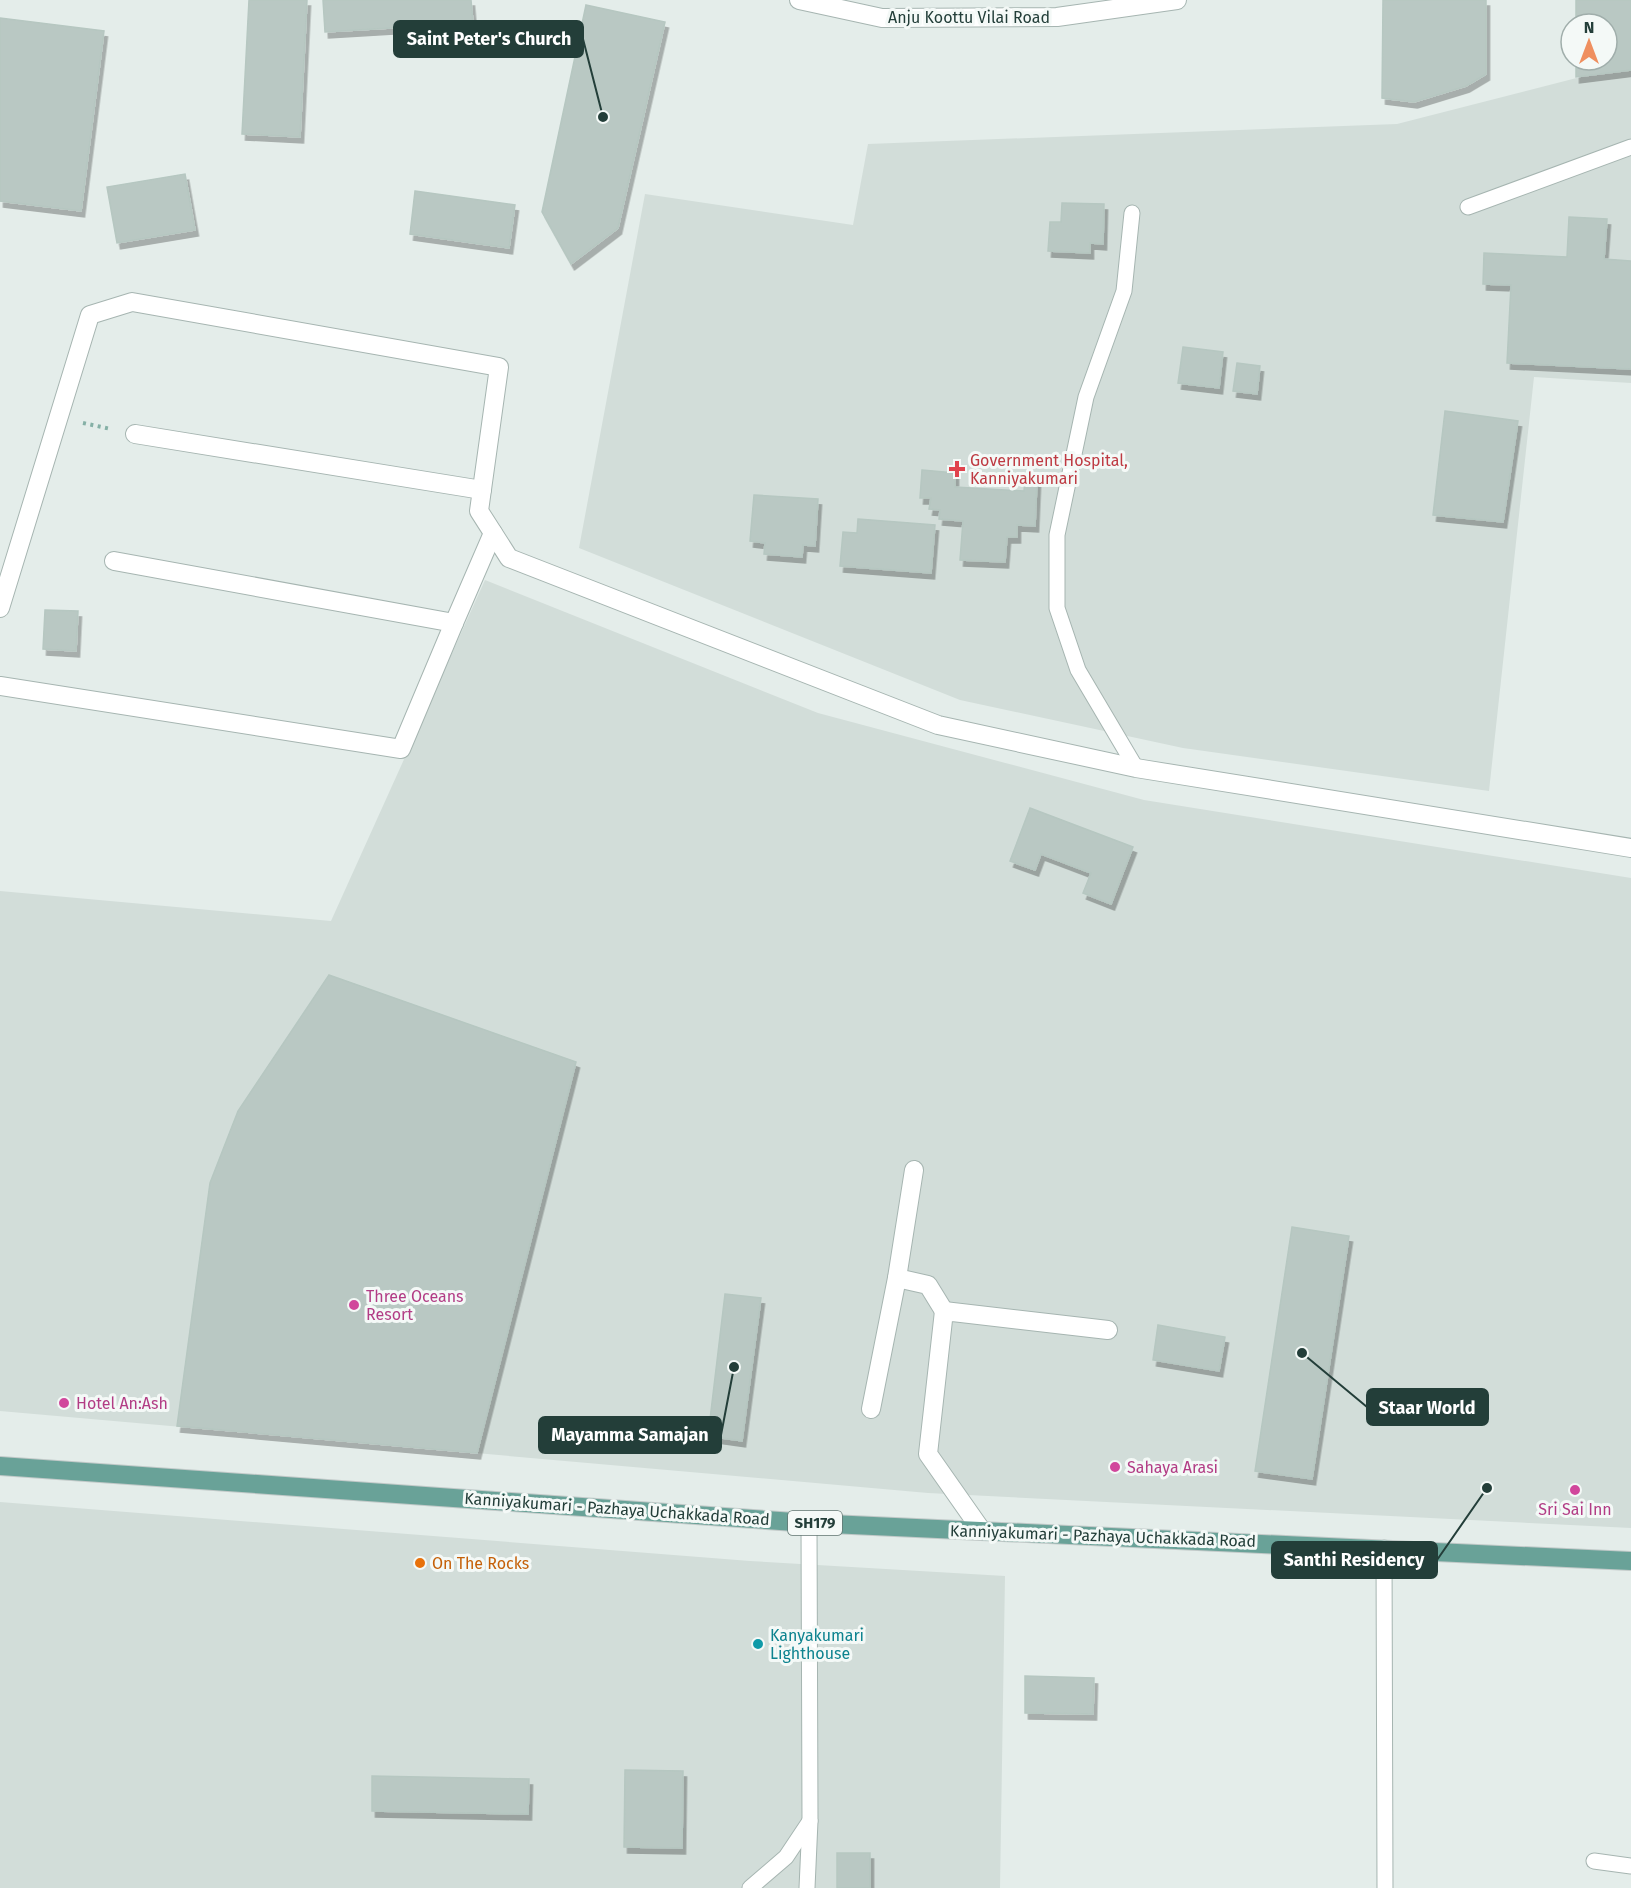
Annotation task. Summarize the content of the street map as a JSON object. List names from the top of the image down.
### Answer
{
  "streets": {
    "main road": ["Kanniyakumari - Pazhaya Uchakkada Road", "SH179"],
    "street": ["Anju Koottu Vilai Road"]
  },
  "places": {
    "other": [
      "Saint Peter's Church",
      "Three Oceans Resort",
      "Staar World",
      "Mayamma Samajan",
      "Hotel An:Ash",
      "Sahaya Arasi",
      "Santhi Residency",
      "Sri Sai Inn",
      "On The Rocks",
      "Kanyakumari Lighthouse"
    ],
    "health": ["Government Hospital, Kanniyakumari"]
  },
  "north": "top"
}
